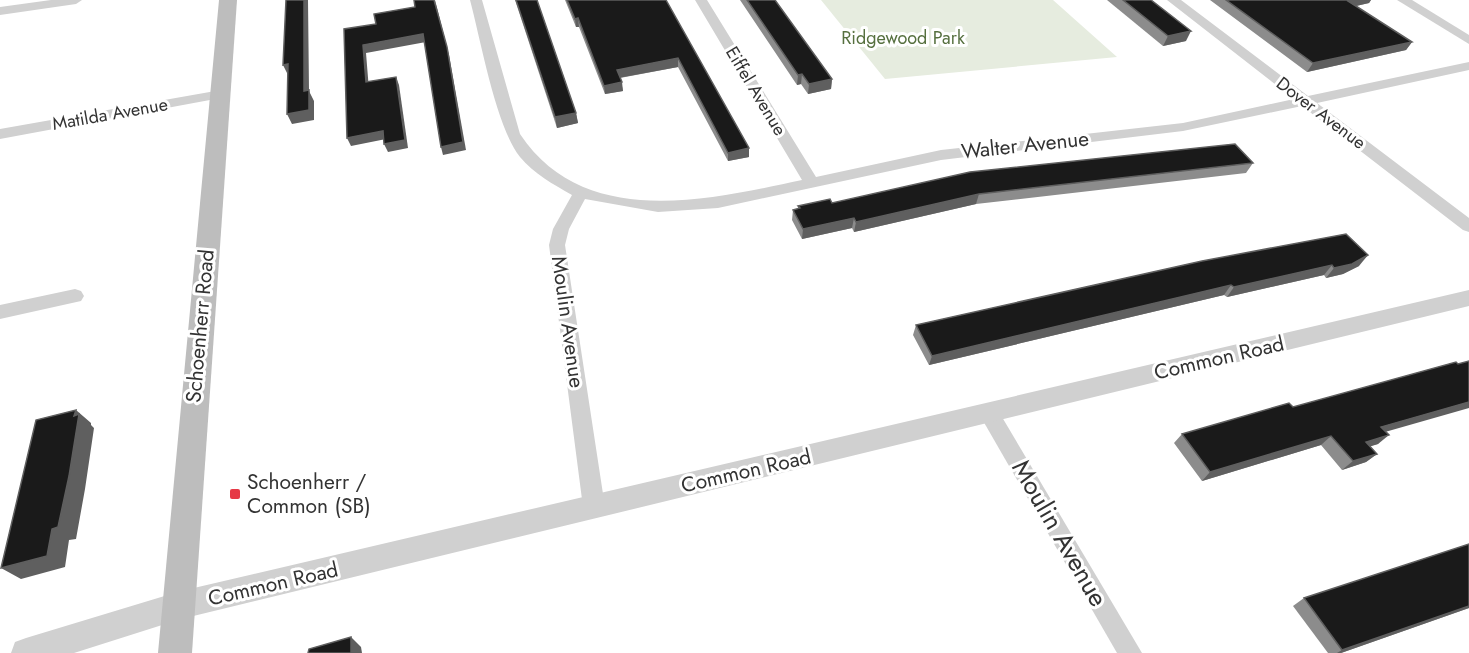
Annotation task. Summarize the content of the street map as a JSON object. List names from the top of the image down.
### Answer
{
  "streets": {
    "main road": ["Schoenherr Road"],
    "street": [
      "Eiffel Avenue",
      "Dover Avenue",
      "Matilda Avenue",
      "Walter Avenue",
      "Moulin Avenue",
      "Common Road"
    ]
  },
  "crossings": [
    ["Eiffel Avenue", "Walter Avenue"],
    ["Dover Avenue", "Walter Avenue"],
    ["Matilda Avenue", "Schoenherr Road"],
    ["Walter Avenue", "Moulin Avenue"],
    ["Moulin Avenue", "Common Road"],
    ["Schoenherr Road", "Common Road"]
  ],
  "parks": ["Ridgewood Park"],
  "places": {
    "transit": ["Schoenherr / Common (SB)"]
  }
}
